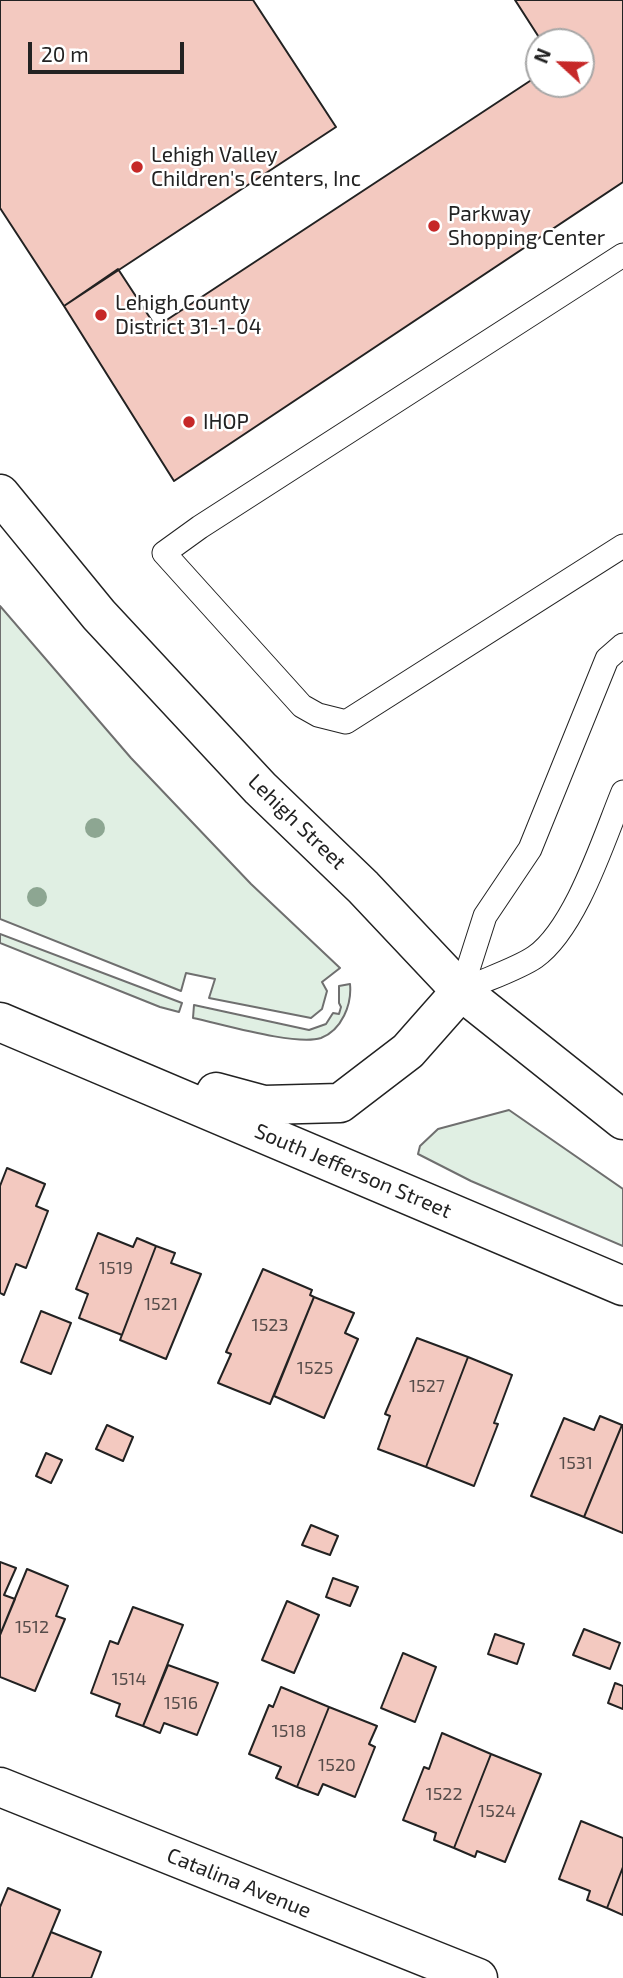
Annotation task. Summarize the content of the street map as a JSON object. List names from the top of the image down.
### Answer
{
  "streets": {
    "main road": ["Lehigh Street", "South Jefferson Street", "Catalina Avenue"]
  },
  "crossings": [
    ["Lehigh Street", "South Jefferson Street"]
  ],
  "places": [
    "Lehigh Valley Children's Centers, Inc",
    "Parkway Shopping Center",
    "Lehigh County District 31-1-04",
    "IHOP"
  ],
  "house_numbers": [
    "1519",
    "1521",
    "1523",
    "1525",
    "1527",
    "1531",
    "1512",
    "1514",
    "1516",
    "1518",
    "1520",
    "1522",
    "1524"
  ],
  "scale_bar": "20 m",
  "north": "left"
}
